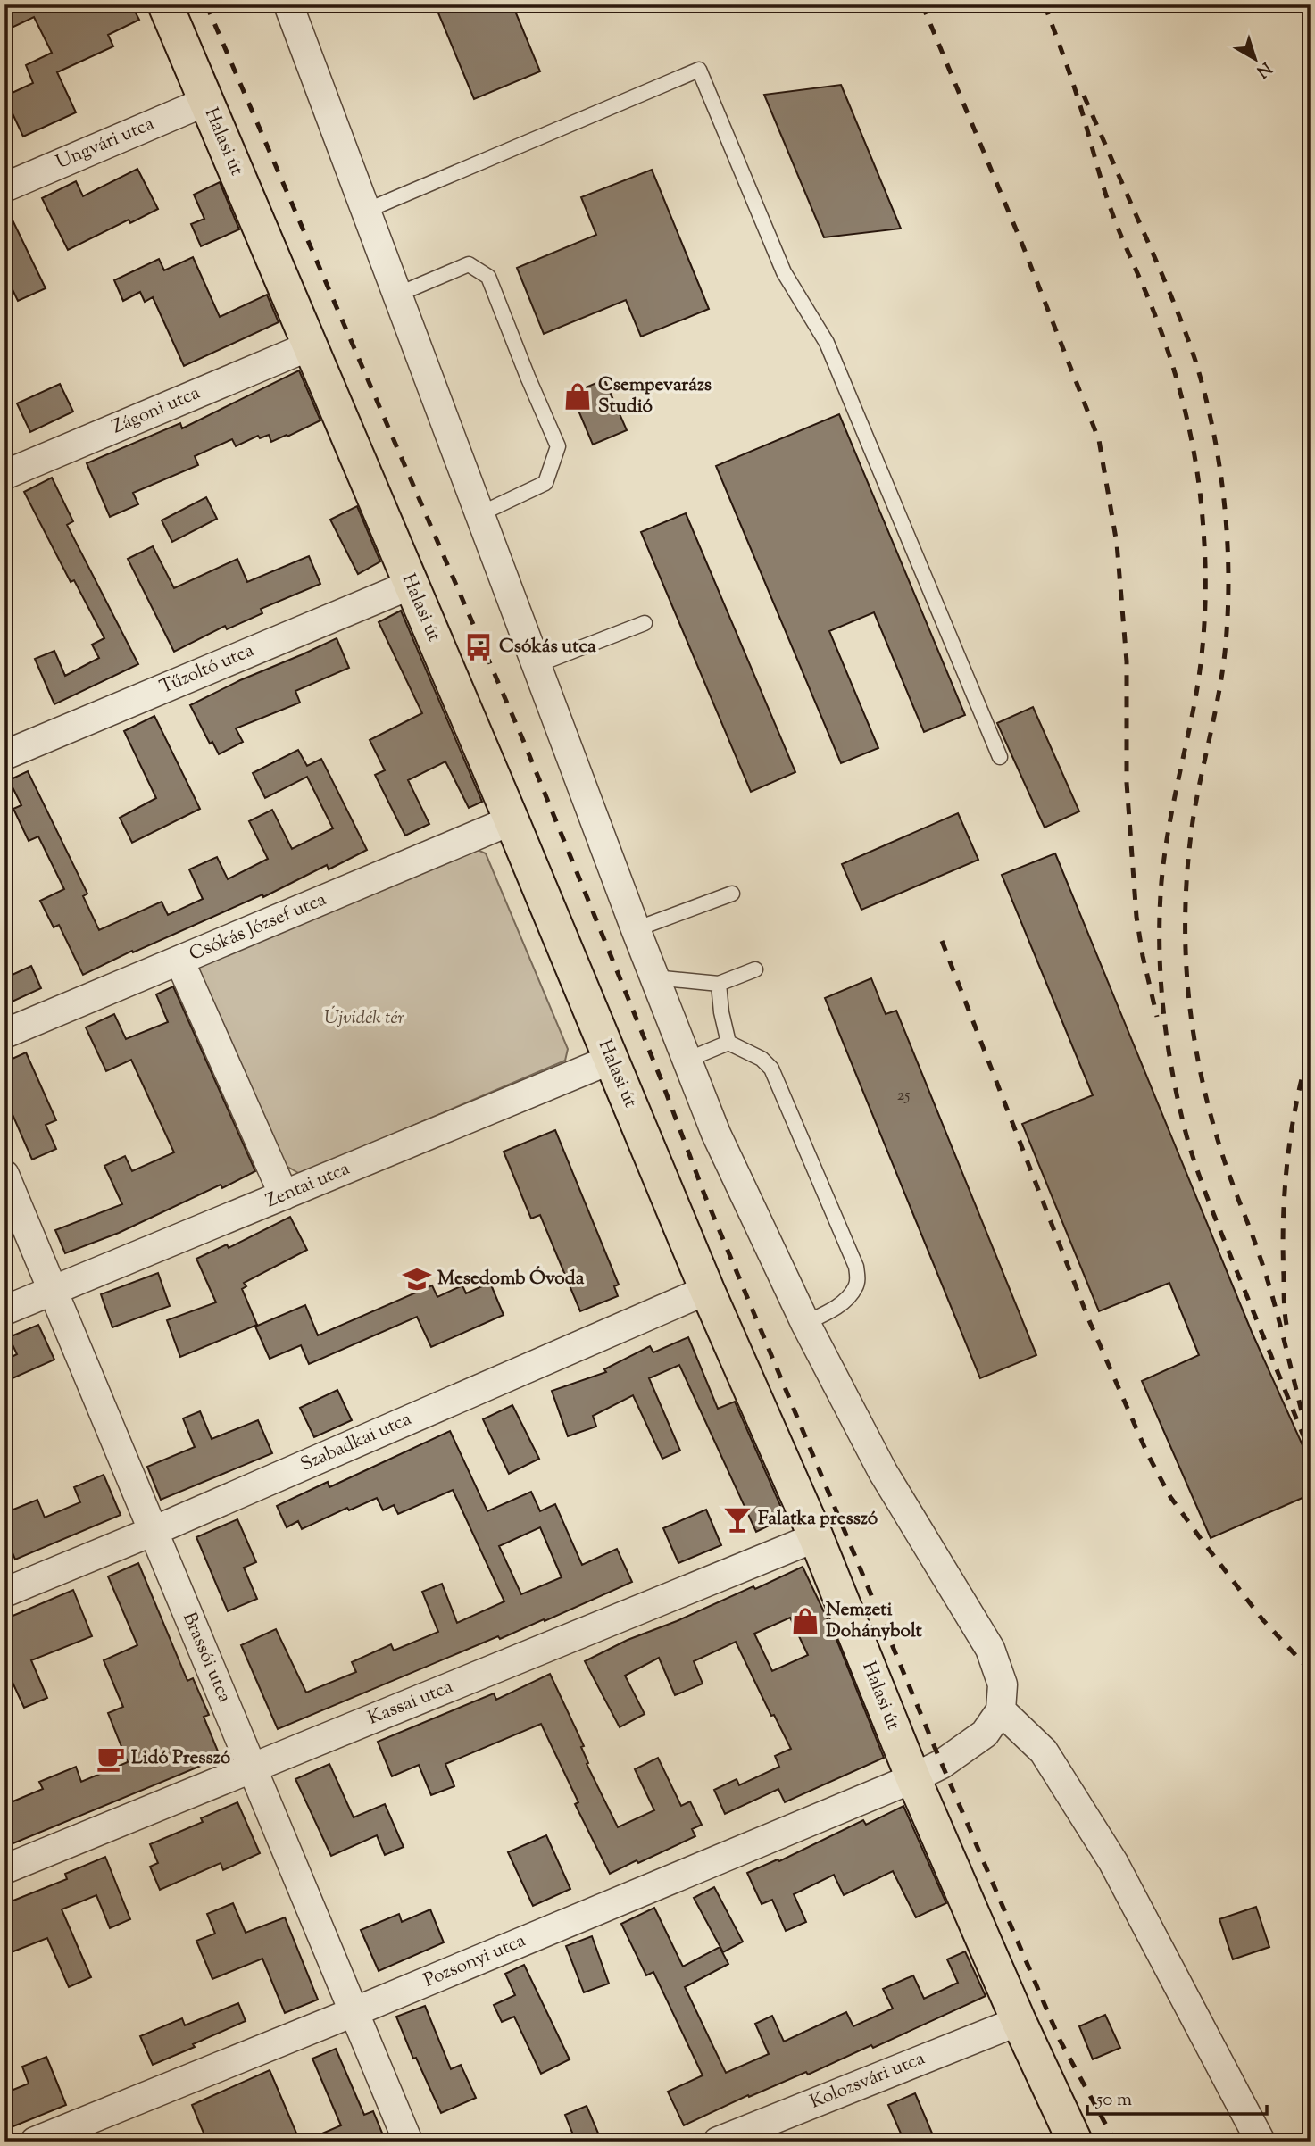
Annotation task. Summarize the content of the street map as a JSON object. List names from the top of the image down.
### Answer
{
  "streets": {
    "main road": ["Halasi út"],
    "street": [
      "Ungvári utca",
      "Zágoni utca",
      "Tűzoltó utca",
      "Csókás József utca",
      "Zentai utca",
      "Szabadkai utca",
      "Brassói utca",
      "Kassai utca",
      "Pozsonyi utca",
      "Kolozsvári utca"
    ]
  },
  "crossings": [
    ["Halasi út", "Ungvári utca"],
    ["Halasi út", "Zágoni utca"],
    ["Halasi út", "Tűzoltó utca"],
    ["Halasi út", "Csókás József utca"],
    ["Halasi út", "Zentai utca"],
    ["Halasi út", "Szabadkai utca"],
    ["Halasi út", "Kassai utca"],
    ["Halasi út", "Pozsonyi utca"],
    ["Halasi út", "Kolozsvári utca"],
    ["Zentai utca", "Brassói utca"],
    ["Szabadkai utca", "Brassói utca"],
    ["Brassói utca", "Kassai utca"],
    ["Brassói utca", "Pozsonyi utca"]
  ],
  "parks": ["Újvidék tér"],
  "places": {
    "shop": ["Csempevarázs Studió", "Nemzeti Dohánybolt"],
    "bus stop": ["Csókás utca"],
    "school or university": ["Mesedomb Óvoda"],
    "bar": ["Falatka presszó"],
    "cafe": ["Lidó Presszó"]
  },
  "house_numbers": ["25"],
  "scale_bar": "50 m",
  "north": "bottom right"
}
